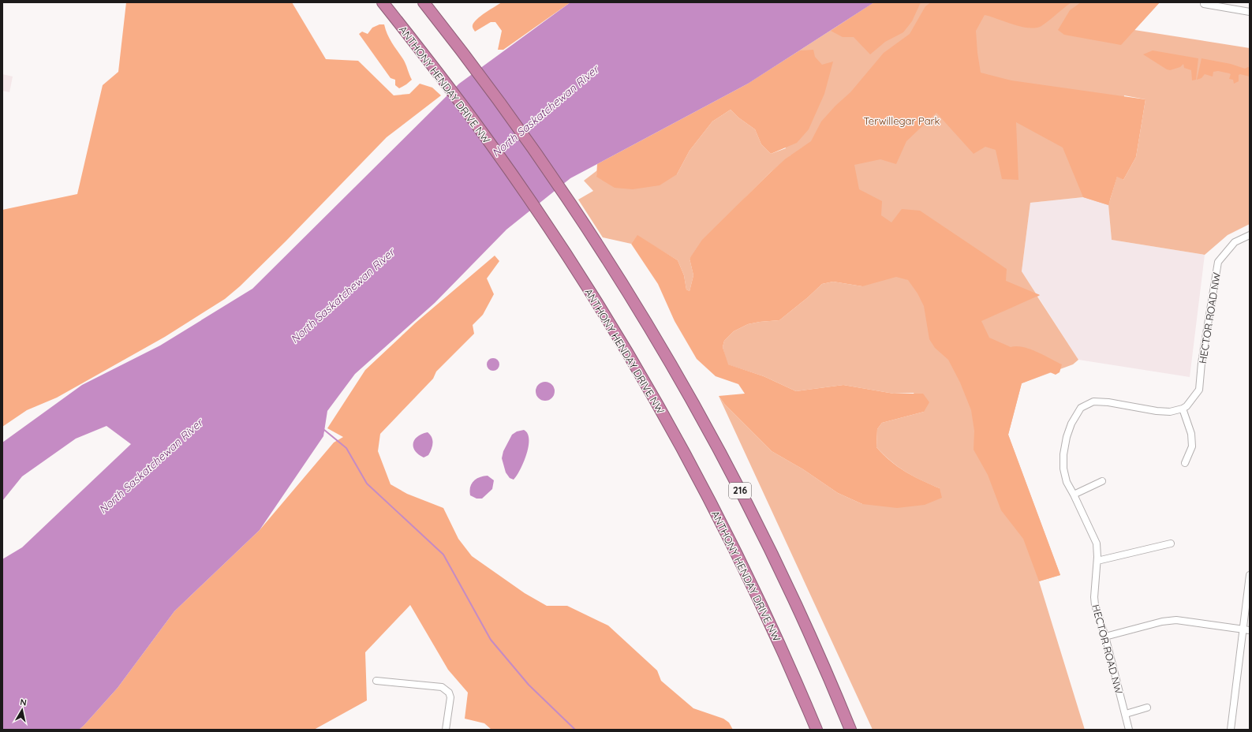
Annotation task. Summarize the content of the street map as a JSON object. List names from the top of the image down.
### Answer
{
  "streets": {
    "highway": ["ANTHONY HENDAY DRIVE NW", "216"],
    "street": ["HECTOR ROAD NW"]
  },
  "water": ["North Saskatchewan River"],
  "parks": ["Terwillegar Park"],
  "north": "top"
}
